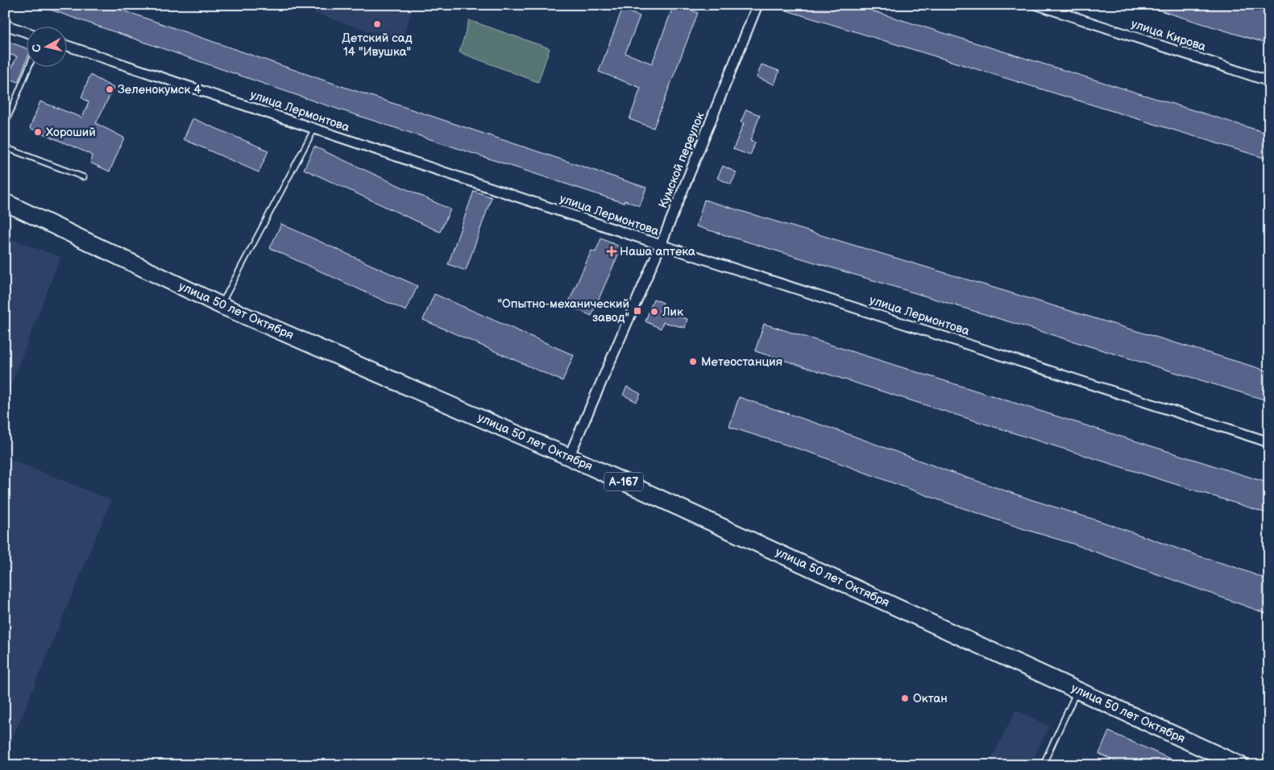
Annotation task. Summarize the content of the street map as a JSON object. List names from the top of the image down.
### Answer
{
  "streets": {
    "highway": ["улица 50 лет Октября", "А-167"],
    "street": ["улица Кирова", "улица Лермонтова", "Кумской переулок"]
  },
  "crossings": [
    ["улица Лермонтова", "Кумской переулок"],
    ["Кумской переулок", "улица 50 лет Октября"]
  ],
  "places": {
    "other": [
      "Детский сад 14 \"Ивушка\"",
      "Зеленокумск 4",
      "Хороший",
      "Лик",
      "Метеостанция",
      "Октан"
    ],
    "health": ["Наша аптека"],
    "transit": ["\"Опытно-механический завод\""]
  },
  "north": "left"
}
